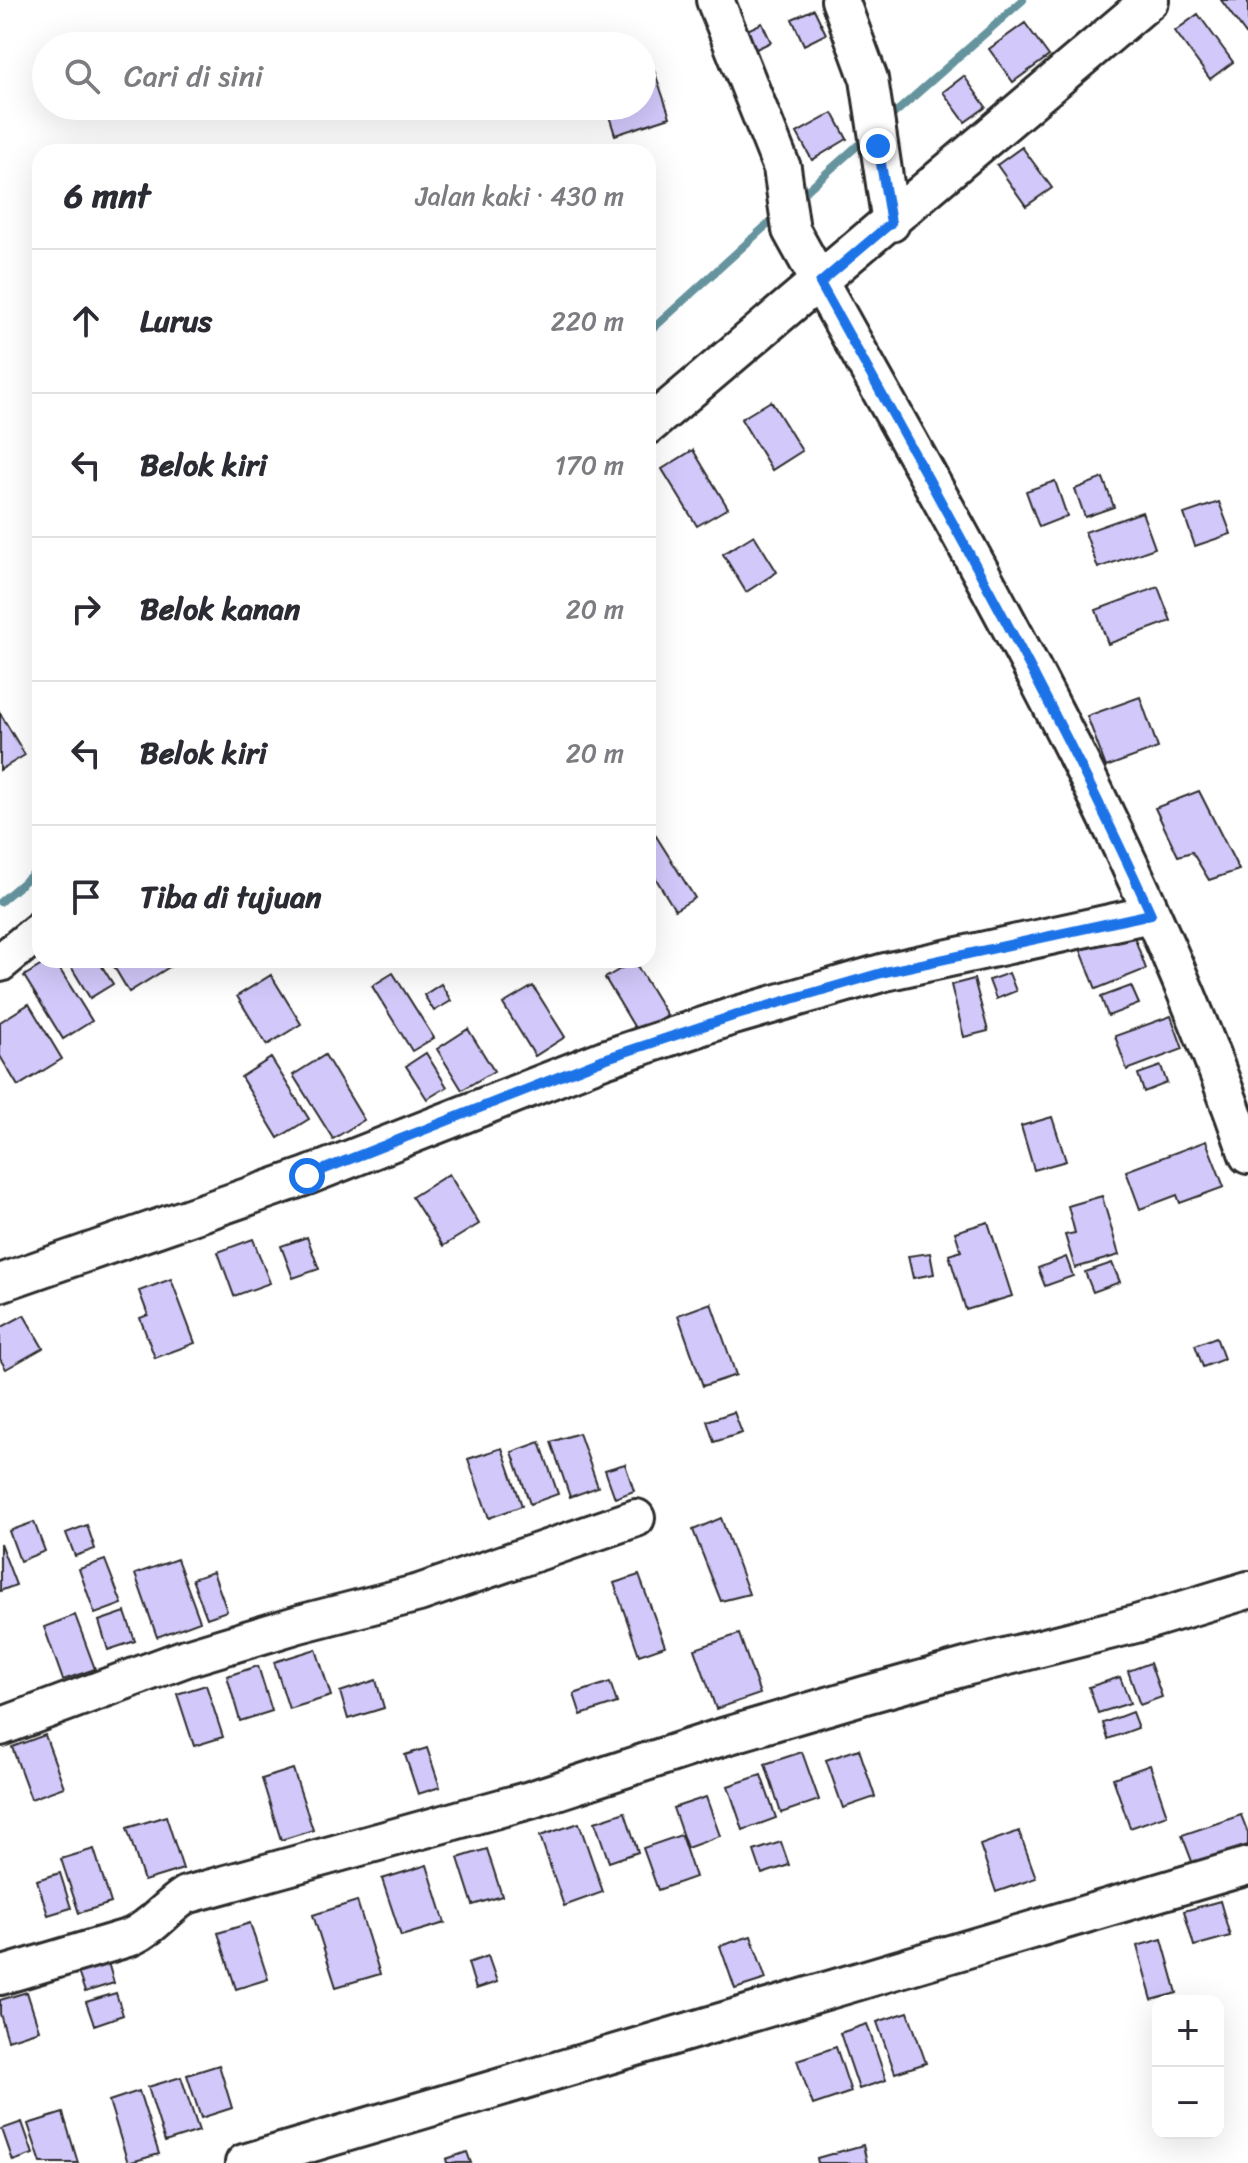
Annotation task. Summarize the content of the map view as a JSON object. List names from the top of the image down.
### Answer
{
  "page": {
    "search": "Cari di sini",
    "heading": ["6 mnt", "Jalan kaki · 430 m"],
    "list": [
      ["Lurus", "220 m"],
      ["Belok kiri", "170 m"],
      ["Belok kanan", "20 m"],
      ["Belok kiri", "20 m"],
      "Tiba di tujuan"
    ],
    "map_buttons": ["+", "−"]
  }
}
